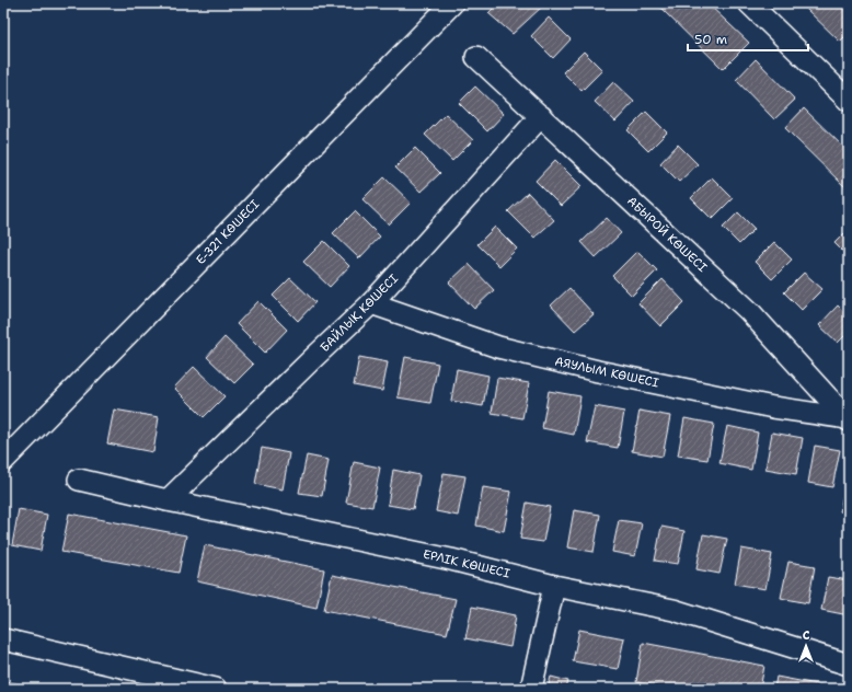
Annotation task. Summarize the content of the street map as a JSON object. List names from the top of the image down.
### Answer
{
  "streets": {
    "street": [
      "Е-321 КӨШЕСІ",
      "АБЫРОЙ КӨШЕСІ",
      "БАЙЛЫҚ КӨШЕСІ",
      "АЯУЛЫМ КӨШЕСІ",
      "ЕРЛІК КӨШЕСІ"
    ]
  },
  "crossings": [
    ["АБЫРОЙ КӨШЕСІ", "БАЙЛЫҚ КӨШЕСІ"],
    ["АБЫРОЙ КӨШЕСІ", "АЯУЛЫМ КӨШЕСІ"],
    ["БАЙЛЫҚ КӨШЕСІ", "АЯУЛЫМ КӨШЕСІ"],
    ["БАЙЛЫҚ КӨШЕСІ", "ЕРЛІК КӨШЕСІ"]
  ],
  "scale_bar": "50 m",
  "north": "top"
}
